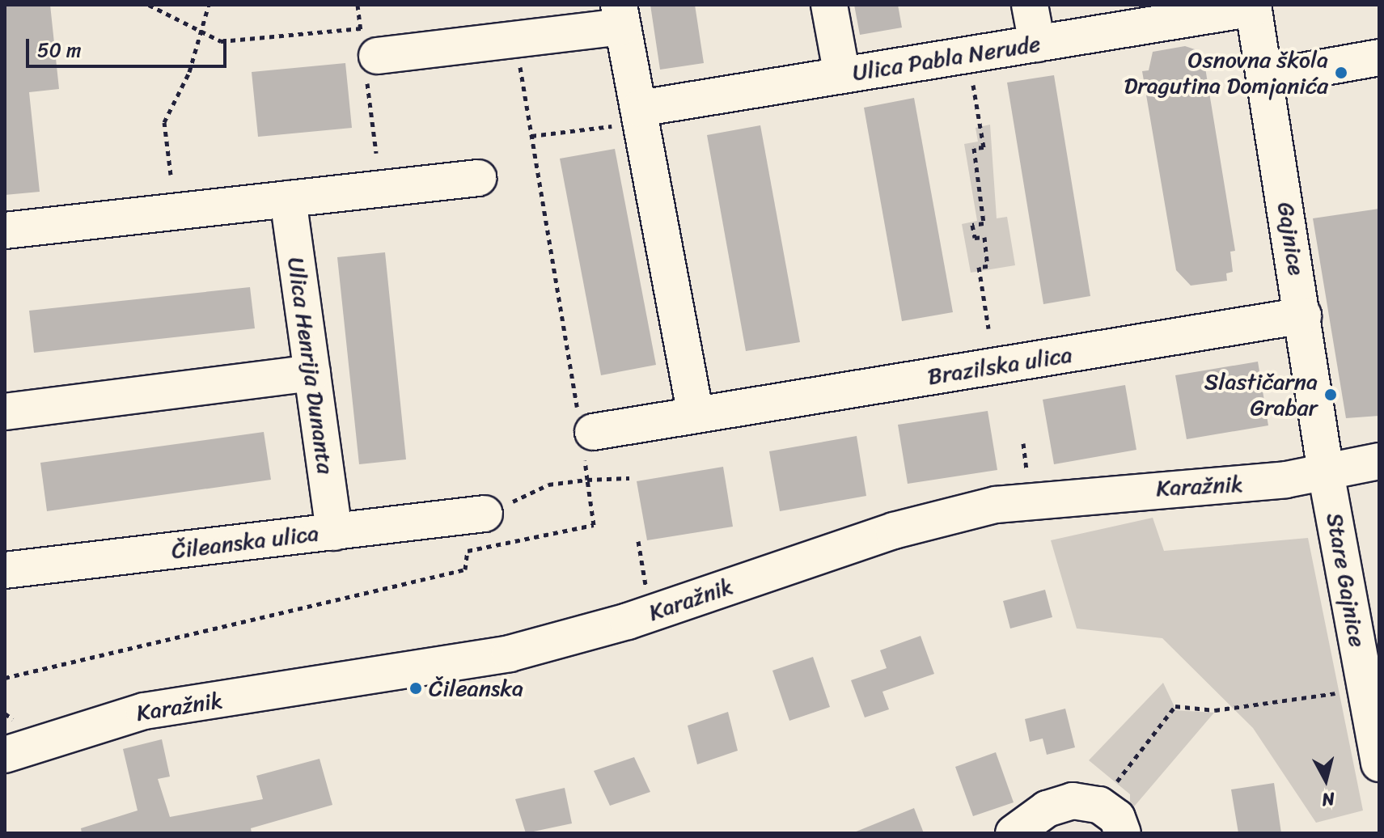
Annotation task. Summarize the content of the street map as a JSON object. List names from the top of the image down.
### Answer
{
  "streets": {
    "street": [
      "Ulica Pabla Nerude",
      "Gajnice",
      "Ulica Henrija Dunanta",
      "Brazilska ulica",
      "Karažnik",
      "Čileanska ulica",
      "Stare Gajnice"
    ]
  },
  "crossings": [
    ["Ulica Pabla Nerude", "Gajnice"],
    ["Gajnice", "Brazilska ulica"],
    ["Gajnice", "Karažnik"],
    ["Gajnice", "Stare Gajnice"],
    ["Ulica Henrija Dunanta", "Čileanska ulica"],
    ["Karažnik", "Stare Gajnice"]
  ],
  "places": ["Osnovna škola Dragutina Domjanića", "Slastičarna Grabar", "Čileanska"],
  "scale_bar": "50 m",
  "north": "bottom"
}
